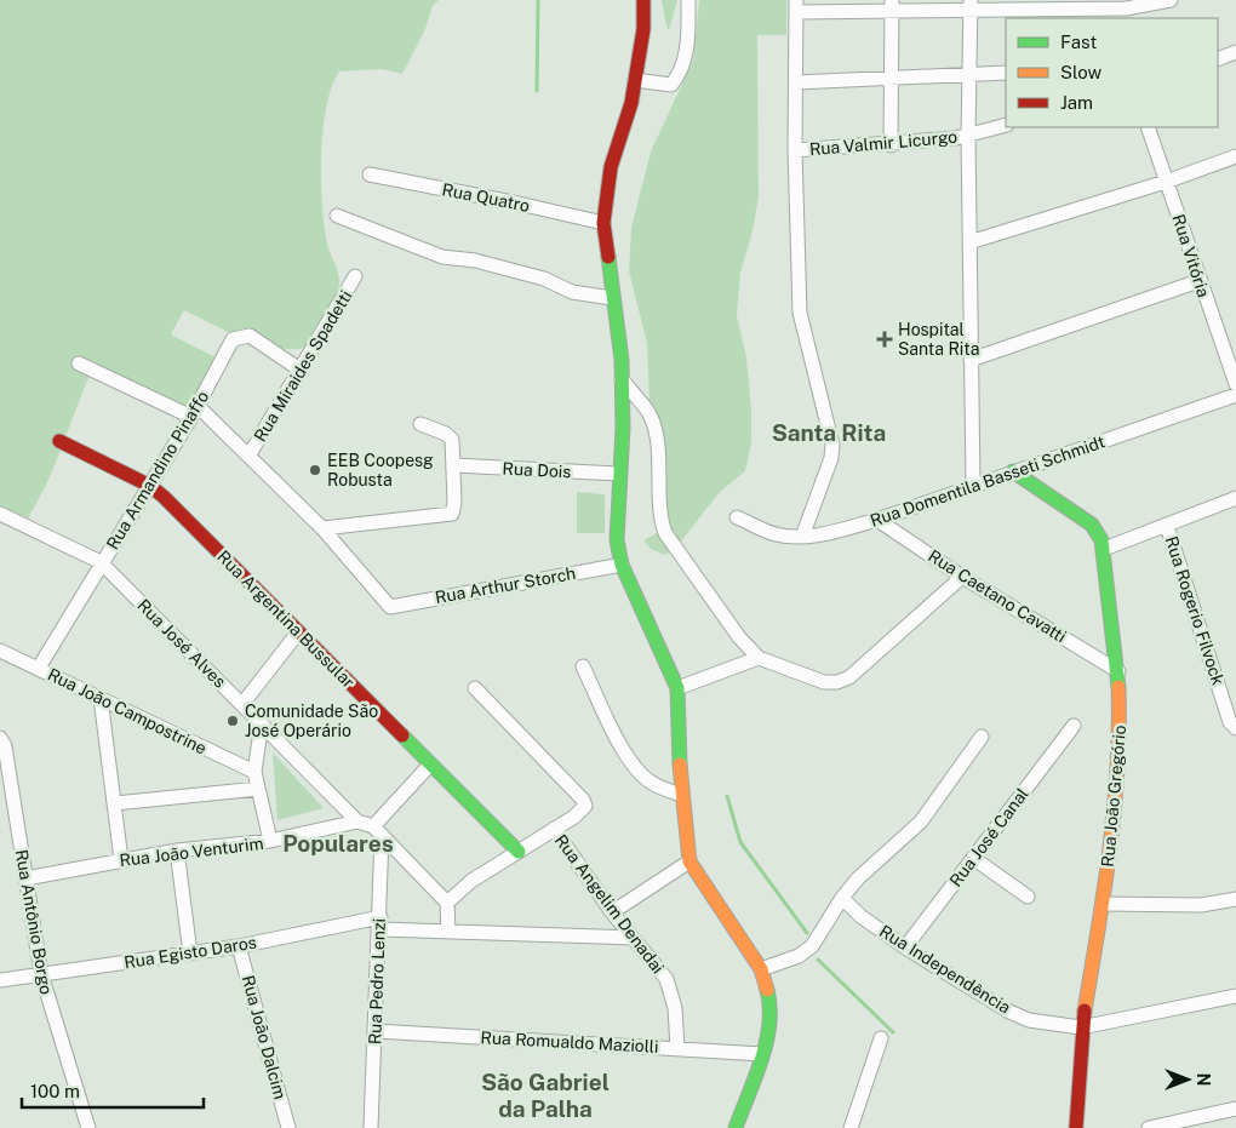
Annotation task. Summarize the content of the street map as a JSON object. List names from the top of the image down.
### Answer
{
  "streets": {
    "street": [
      "Rua Valmir Licurgo",
      "Rua Quatro",
      "Rua Vitória",
      "Rua Miraides Spadetti",
      "Rua Armandino Pinaffo",
      "Rua Dois",
      "Rua Domentila Basseti Schmidt",
      "Rua Arthur Storch",
      "Rua Caetano Cavatti",
      "Rua Rogerio Filvock",
      "Rua Argentina Bussular",
      "Rua José Alves",
      "Rua João Campostrine",
      "Rua João Gregório",
      "Rua José Canal",
      "Rua João Venturim",
      "Rua Angelim Denadai",
      "Rua Antônio Borgo",
      "Rua Egisto Daros",
      "Rua Independência",
      "Rua Pedro Lenzi",
      "Rua João Dalcim",
      "Rua Romualdo Maziolli"
    ]
  },
  "crossings": [
    ["Rua Miraides Spadetti", "Rua Armandino Pinaffo"],
    ["Rua Armandino Pinaffo", "Rua Argentina Bussular"],
    ["Rua Armandino Pinaffo", "Rua José Alves"],
    ["Rua Armandino Pinaffo", "Rua João Campostrine"],
    ["Rua Domentila Basseti Schmidt", "Rua Caetano Cavatti"],
    ["Rua Domentila Basseti Schmidt", "Rua João Gregório"],
    ["Rua Caetano Cavatti", "Rua João Gregório"],
    ["Rua Argentina Bussular", "Rua Angelim Denadai"],
    ["Rua José Alves", "Rua João Venturim"],
    ["Rua José Alves", "Rua Angelim Denadai"],
    ["Rua José Alves", "Rua Pedro Lenzi"],
    ["Rua João Gregório", "Rua Independência"],
    ["Rua José Canal", "Rua Independência"],
    ["Rua João Venturim", "Rua Antônio Borgo"],
    ["Rua Angelim Denadai", "Rua Egisto Daros"],
    ["Rua Angelim Denadai", "Rua Romualdo Maziolli"],
    ["Rua Antônio Borgo", "Rua Egisto Daros"],
    ["Rua Egisto Daros", "Rua Pedro Lenzi"],
    ["Rua Egisto Daros", "Rua João Dalcim"],
    ["Rua Pedro Lenzi", "Rua Romualdo Maziolli"]
  ],
  "districts": ["Santa Rita", "Populares", "São Gabriel da Palha"],
  "places": {
    "health": ["Hospital Santa Rita"],
    "other": ["EEB Coopesg Robusta", "Comunidade São José Operário"]
  },
  "legend": ["Fast", "Slow", "Jam"],
  "scale_bar": "100 m",
  "north": "right"
}
